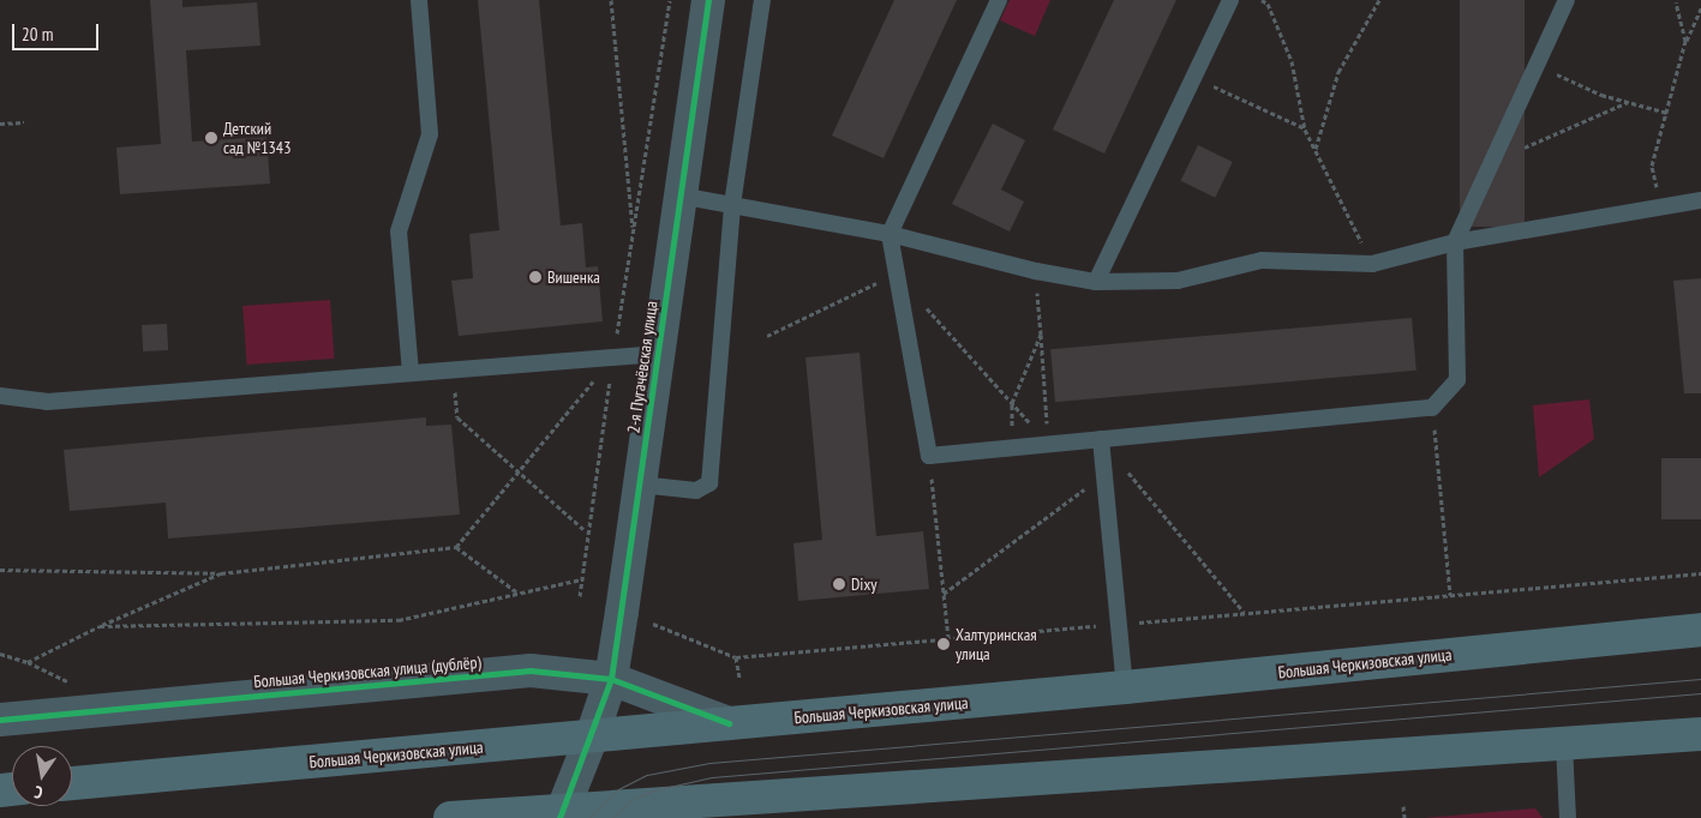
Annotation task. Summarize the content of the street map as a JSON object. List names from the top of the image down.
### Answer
{
  "streets": {
    "main road": ["Большая Черкизовская улица"],
    "street": ["2-я Пугачёвская улица", "Большая Черкизовская улица (дублёр)"]
  },
  "crossings": [
    ["2-я Пугачёвская улица", "Большая Черкизовская улица"],
    ["2-я Пугачёвская улица", "Большая Черкизовская улица (дублёр)"],
    ["Большая Черкизовская улица", "Большая Черкизовская улица (дублёр)"]
  ],
  "places": [
    "Детский сад №1343",
    "Вишенка",
    "Dixy",
    "Халтуринская улица"
  ],
  "scale_bar": "20 m",
  "north": "bottom"
}
